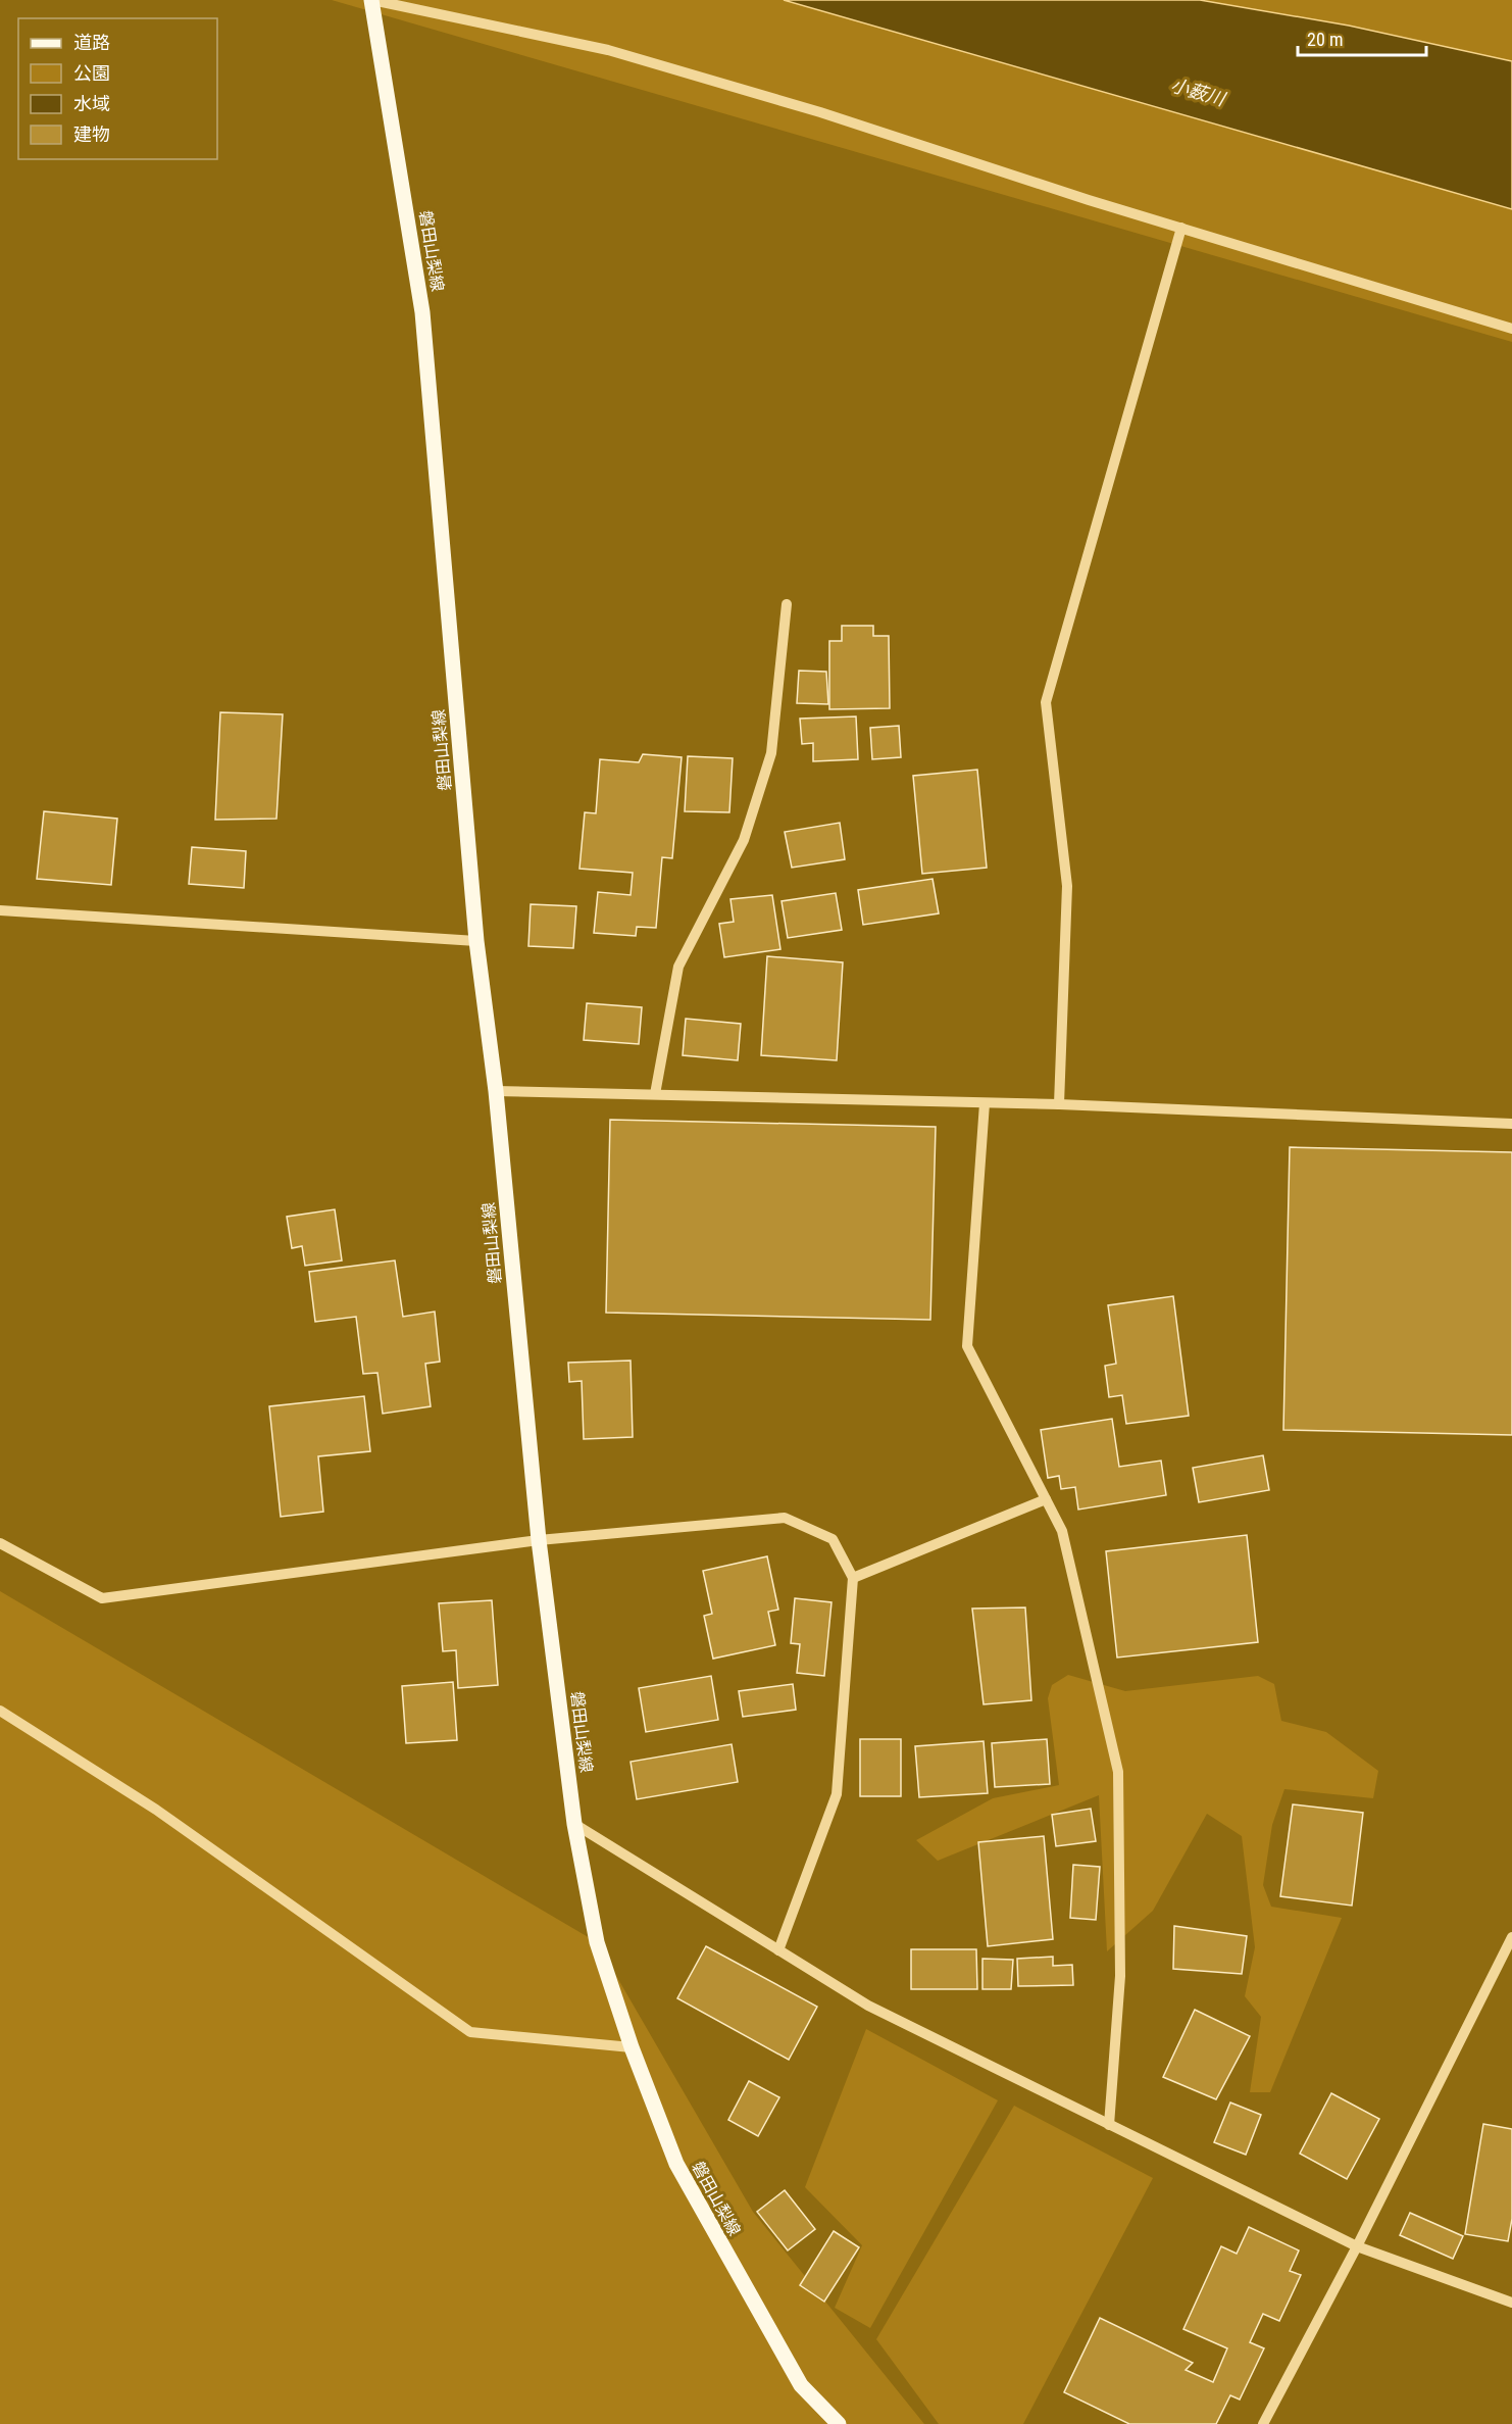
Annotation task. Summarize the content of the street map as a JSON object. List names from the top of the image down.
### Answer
{
  "streets": {
    "main road": ["磐田山梨線"]
  },
  "water": ["小薮川"],
  "legend": [
    "道路",
    "公園",
    "水域",
    "建物"
  ],
  "scale_bar": "20 m"
}
